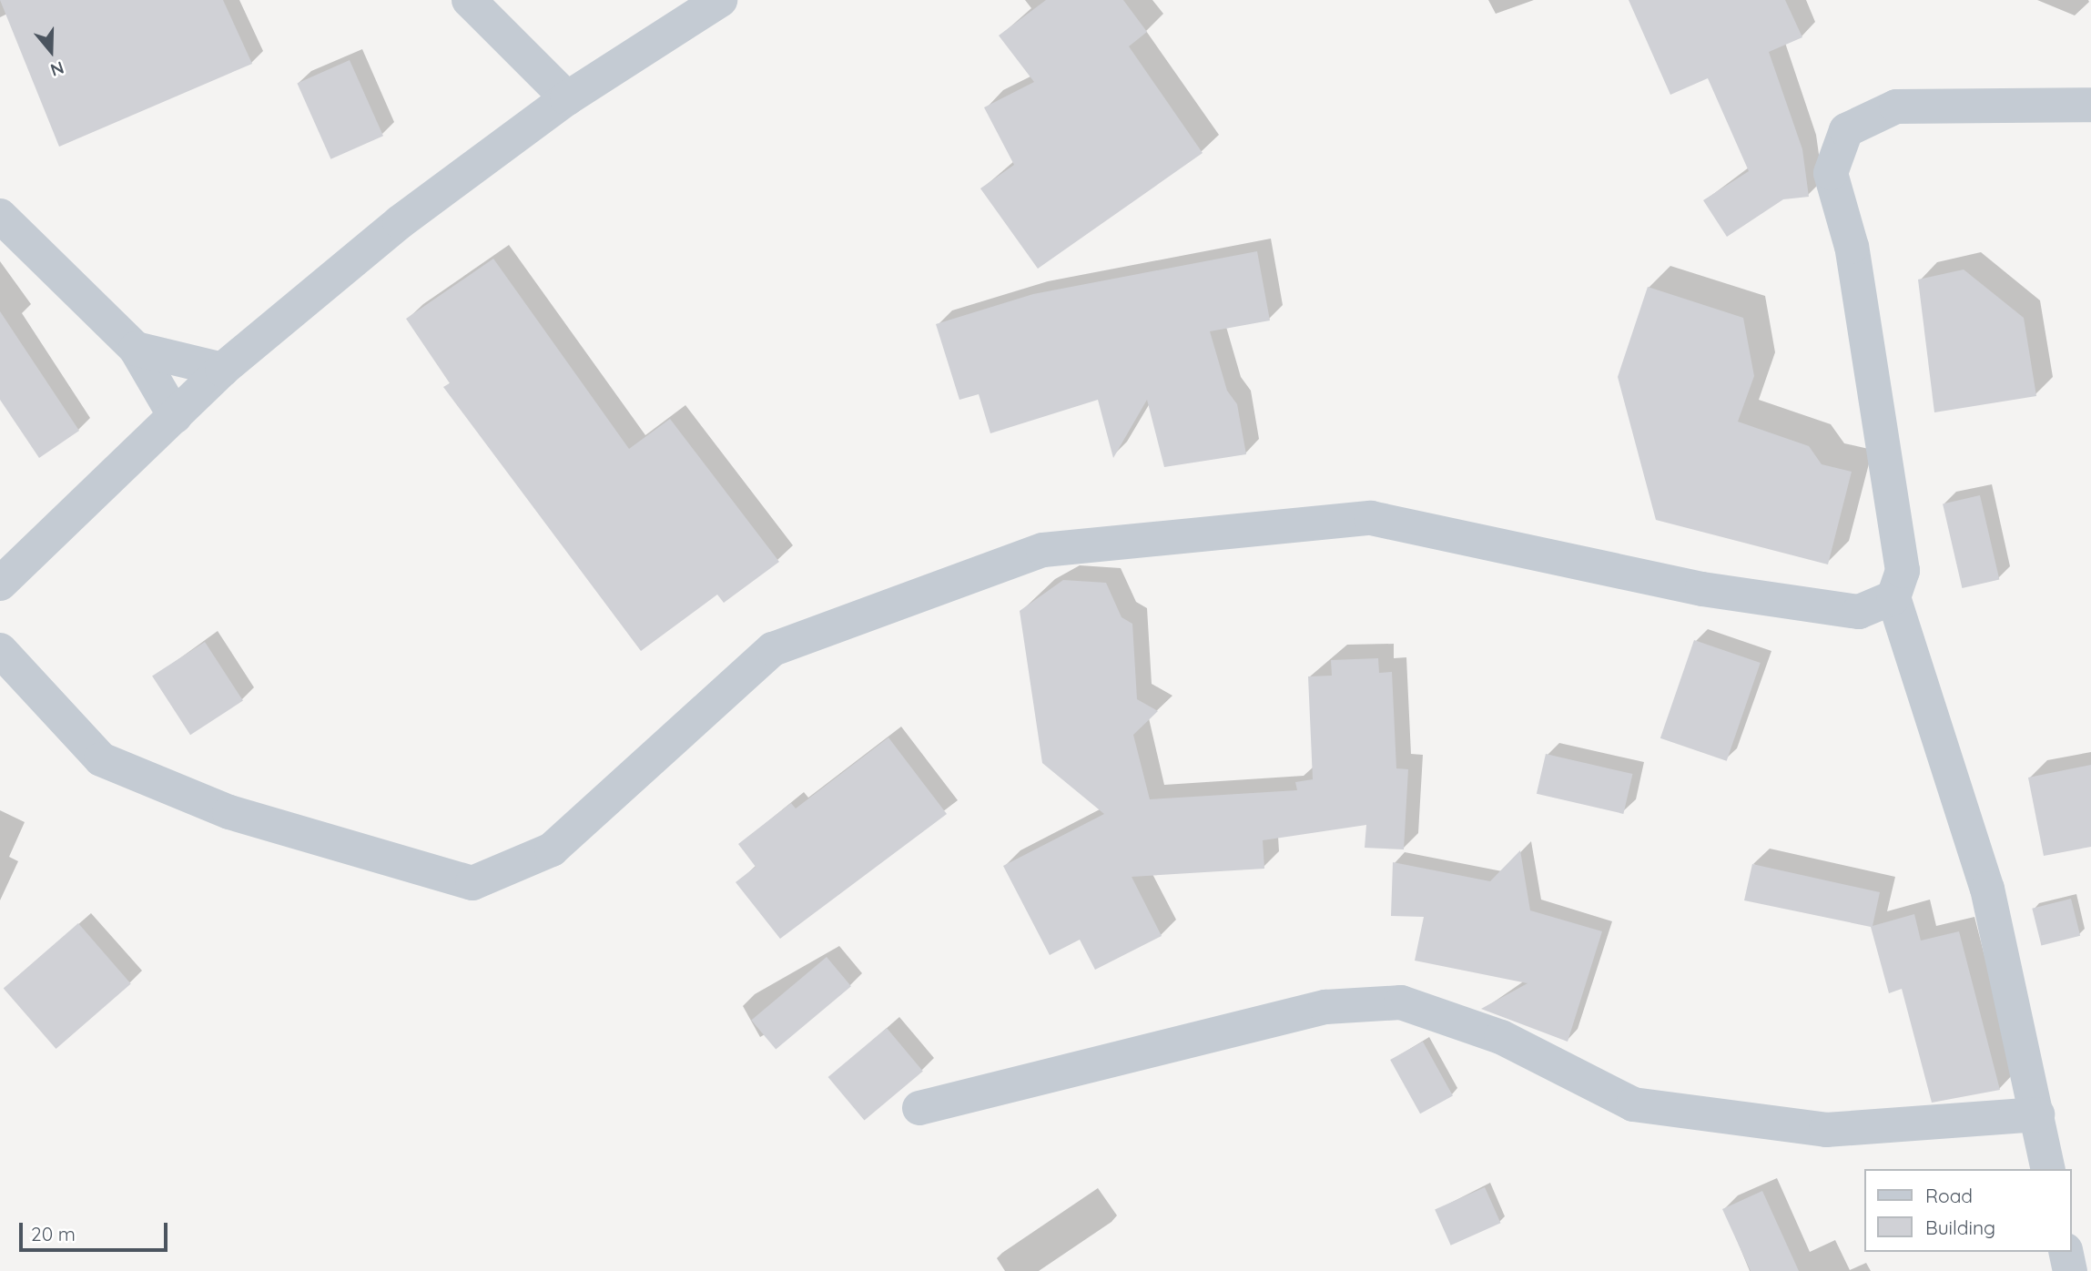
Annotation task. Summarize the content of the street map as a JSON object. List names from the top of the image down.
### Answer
{
  "legend": ["Road", "Building"],
  "scale_bar": "20 m",
  "north": "bottom"
}
